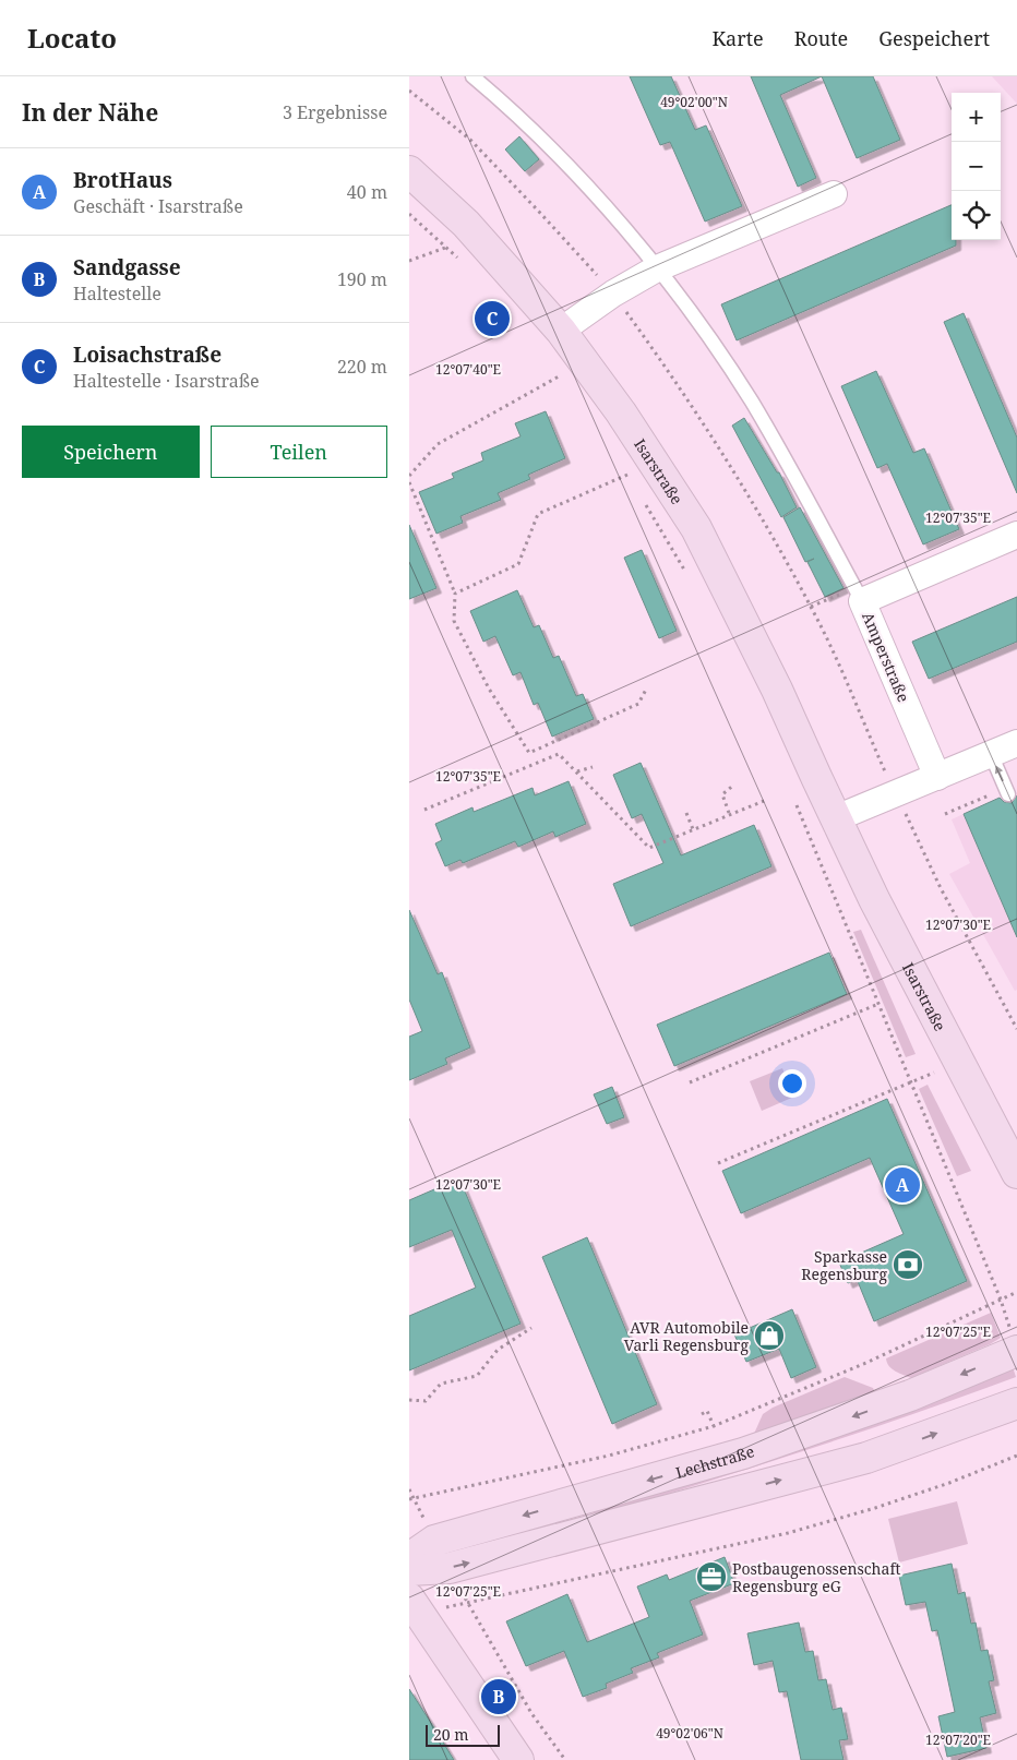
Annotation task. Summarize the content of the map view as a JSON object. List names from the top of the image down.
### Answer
{
  "streets": {
    "street": ["Isarstraße", "Amperstraße", "Lechstraße"]
  },
  "places": {
    "bank": ["Sparkasse Regensburg"],
    "shop": ["AVR Automobile Varli Regensburg"],
    "office": ["Postbaugenossenschaft Regensburg eG"]
  },
  "scale_bar": "20 m",
  "page": {
    "header": "Locato",
    "nav": ["Karte", "Route", "Gespeichert"],
    "heading": ["In der Nähe", "3 Ergebnisse"],
    "map_buttons": ["+", "−"],
    "list": [
      {
        "mark": "A",
        "name": "BrotHaus",
        "note": "Geschäft · Isarstraße",
        "value": "40 m"
      },
      {
        "mark": "B",
        "name": "Sandgasse",
        "note": "Haltestelle",
        "value": "190 m"
      },
      {
        "mark": "C",
        "name": "Loisachstraße",
        "note": "Haltestelle · Isarstraße",
        "value": "220 m"
      }
    ],
    "pins": ["C", "A", "B"],
    "buttons": ["Speichern", "Teilen"],
    "scale": "20 m"
  },
  "coordinates": [
    "49°02'00\"N",
    "12°07'40\"E",
    "12°07'35\"E",
    "12°07'30\"E",
    "12°07'25\"E",
    "49°02'06\"N",
    "12°07'20\"E"
  ]
}
